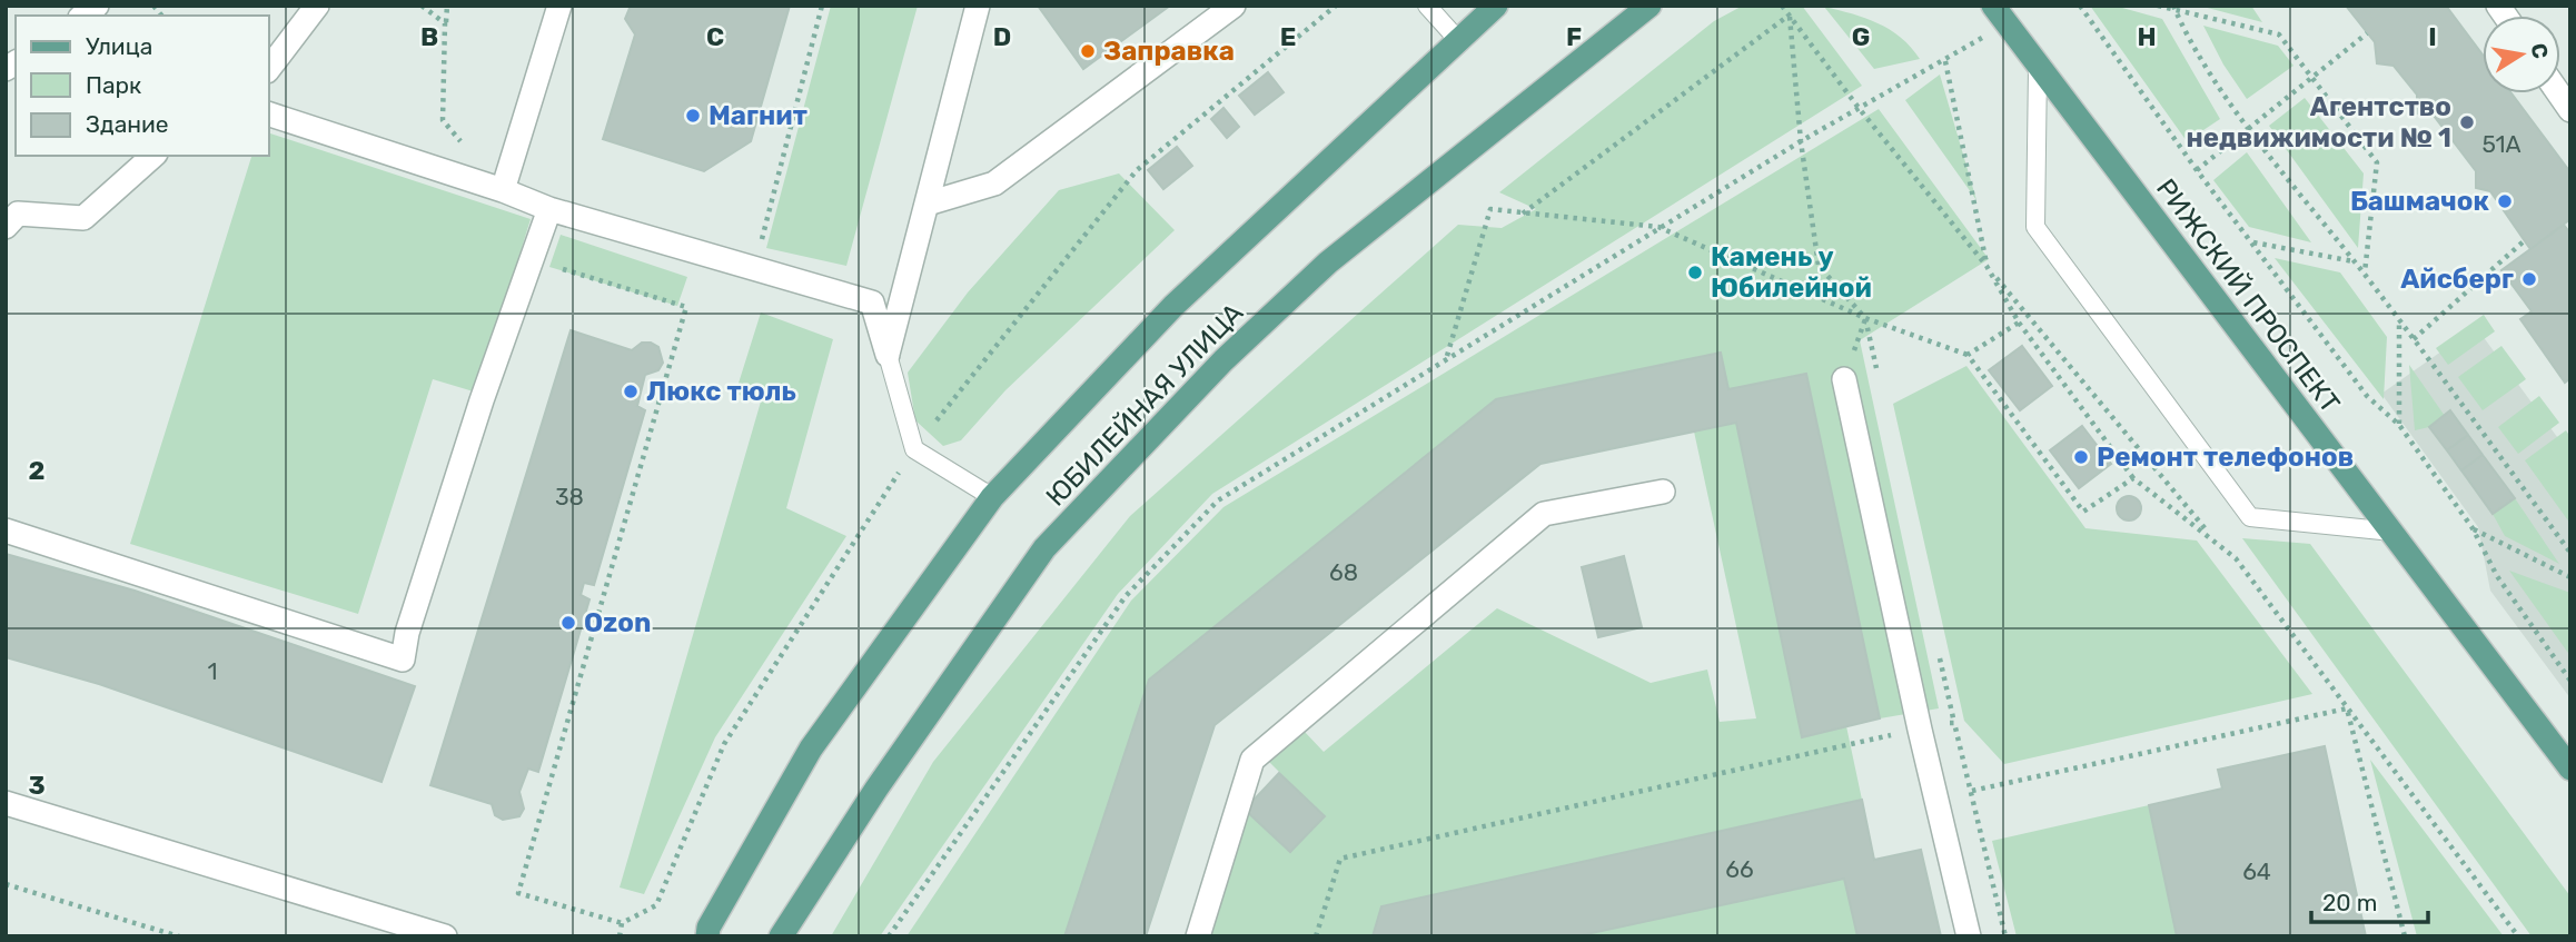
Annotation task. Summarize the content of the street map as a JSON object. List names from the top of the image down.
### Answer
{
  "streets": {
    "main road": ["РИЖСКИЙ ПРОСПЕКТ", "ЮБИЛЕЙНАЯ УЛИЦА"]
  },
  "places": [
    "Заправка",
    "Магнит",
    "Агентство недвижимости № 1",
    "Башмачок",
    "Камень у Юбилейной",
    "Айсберг",
    "Люкс тюль",
    "Ремонт телефонов",
    "Ozon"
  ],
  "house_numbers": [
    "51А",
    "38",
    "68",
    "1",
    "66",
    "64"
  ],
  "legend": ["Улица", "Парк", "Здание"],
  "scale_bar": "20 m",
  "north": "right",
  "grid": {
    "columns": [
      "B",
      "C",
      "D",
      "E",
      "F",
      "G",
      "H",
      "I"
    ],
    "rows": ["2", "3"]
  }
}
